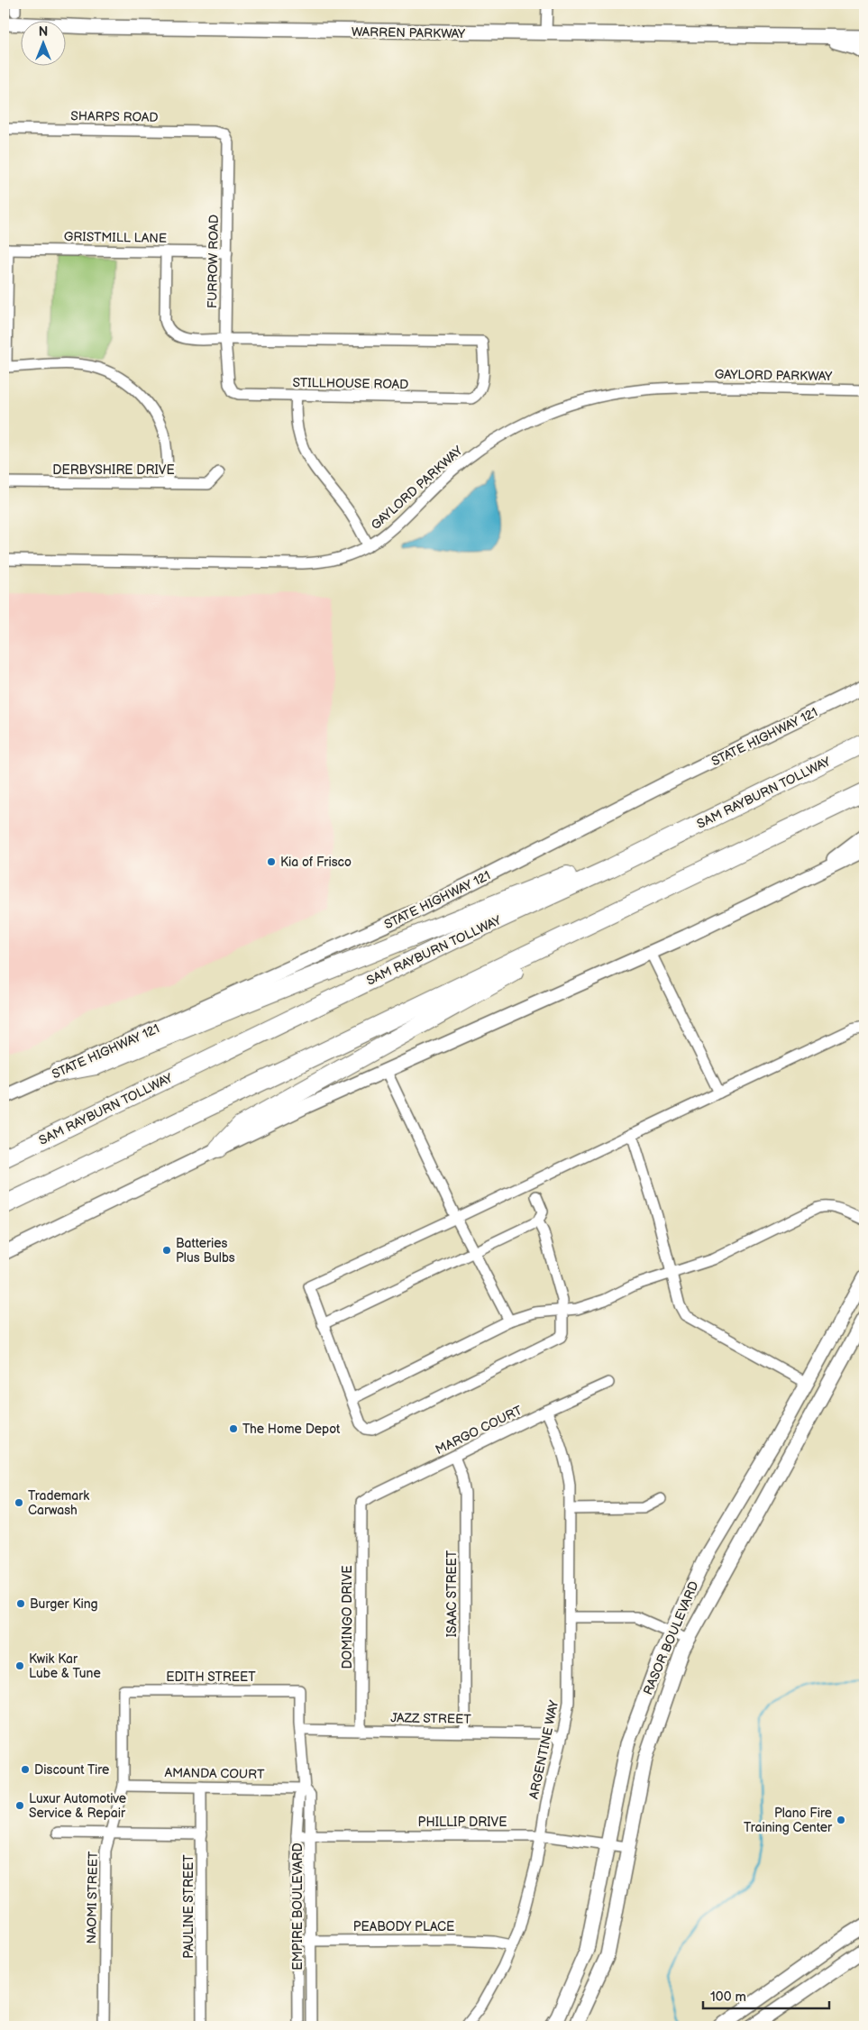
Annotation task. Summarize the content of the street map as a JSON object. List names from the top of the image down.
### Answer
{
  "streets": {
    "highway": ["SAM RAYBURN TOLLWAY"],
    "main road": ["WARREN PARKWAY", "STATE HIGHWAY 121", "RASOR BOULEVARD"],
    "street": [
      "SHARPS ROAD",
      "GRISTMILL LANE",
      "FURROW ROAD",
      "GAYLORD PARKWAY",
      "STILLHOUSE ROAD",
      "DERBYSHIRE DRIVE",
      "MARGO COURT",
      "ISAAC STREET",
      "DOMINGO DRIVE",
      "EDITH STREET",
      "JAZZ STREET",
      "ARGENTINE WAY",
      "AMANDA COURT",
      "PHILLIP DRIVE",
      "NAOMI STREET",
      "PAULINE STREET",
      "EMPIRE BOULEVARD",
      "PEABODY PLACE"
    ]
  },
  "crossings": [
    ["SHARPS ROAD", "FURROW ROAD"],
    ["GRISTMILL LANE", "FURROW ROAD"],
    ["FURROW ROAD", "STILLHOUSE ROAD"],
    ["MARGO COURT", "ISAAC STREET"],
    ["MARGO COURT", "DOMINGO DRIVE"],
    ["MARGO COURT", "ARGENTINE WAY"],
    ["ISAAC STREET", "JAZZ STREET"],
    ["DOMINGO DRIVE", "JAZZ STREET"],
    ["RASOR BOULEVARD", "PHILLIP DRIVE"],
    ["EDITH STREET", "NAOMI STREET"],
    ["EDITH STREET", "EMPIRE BOULEVARD"],
    ["JAZZ STREET", "ARGENTINE WAY"],
    ["JAZZ STREET", "EMPIRE BOULEVARD"],
    ["ARGENTINE WAY", "PHILLIP DRIVE"],
    ["ARGENTINE WAY", "PEABODY PLACE"],
    ["AMANDA COURT", "NAOMI STREET"],
    ["AMANDA COURT", "PAULINE STREET"],
    ["AMANDA COURT", "EMPIRE BOULEVARD"],
    ["PHILLIP DRIVE", "EMPIRE BOULEVARD"],
    ["EMPIRE BOULEVARD", "PEABODY PLACE"]
  ],
  "places": [
    "Kia of Frisco",
    "Batteries Plus Bulbs",
    "The Home Depot",
    "Trademark Carwash",
    "Burger King",
    "Kwik Kar Lube & Tune",
    "Discount Tire",
    "Luxur Automotive Service & Repair",
    "Plano Fire Training Center"
  ],
  "scale_bar": "100 m",
  "north": "top"
}
